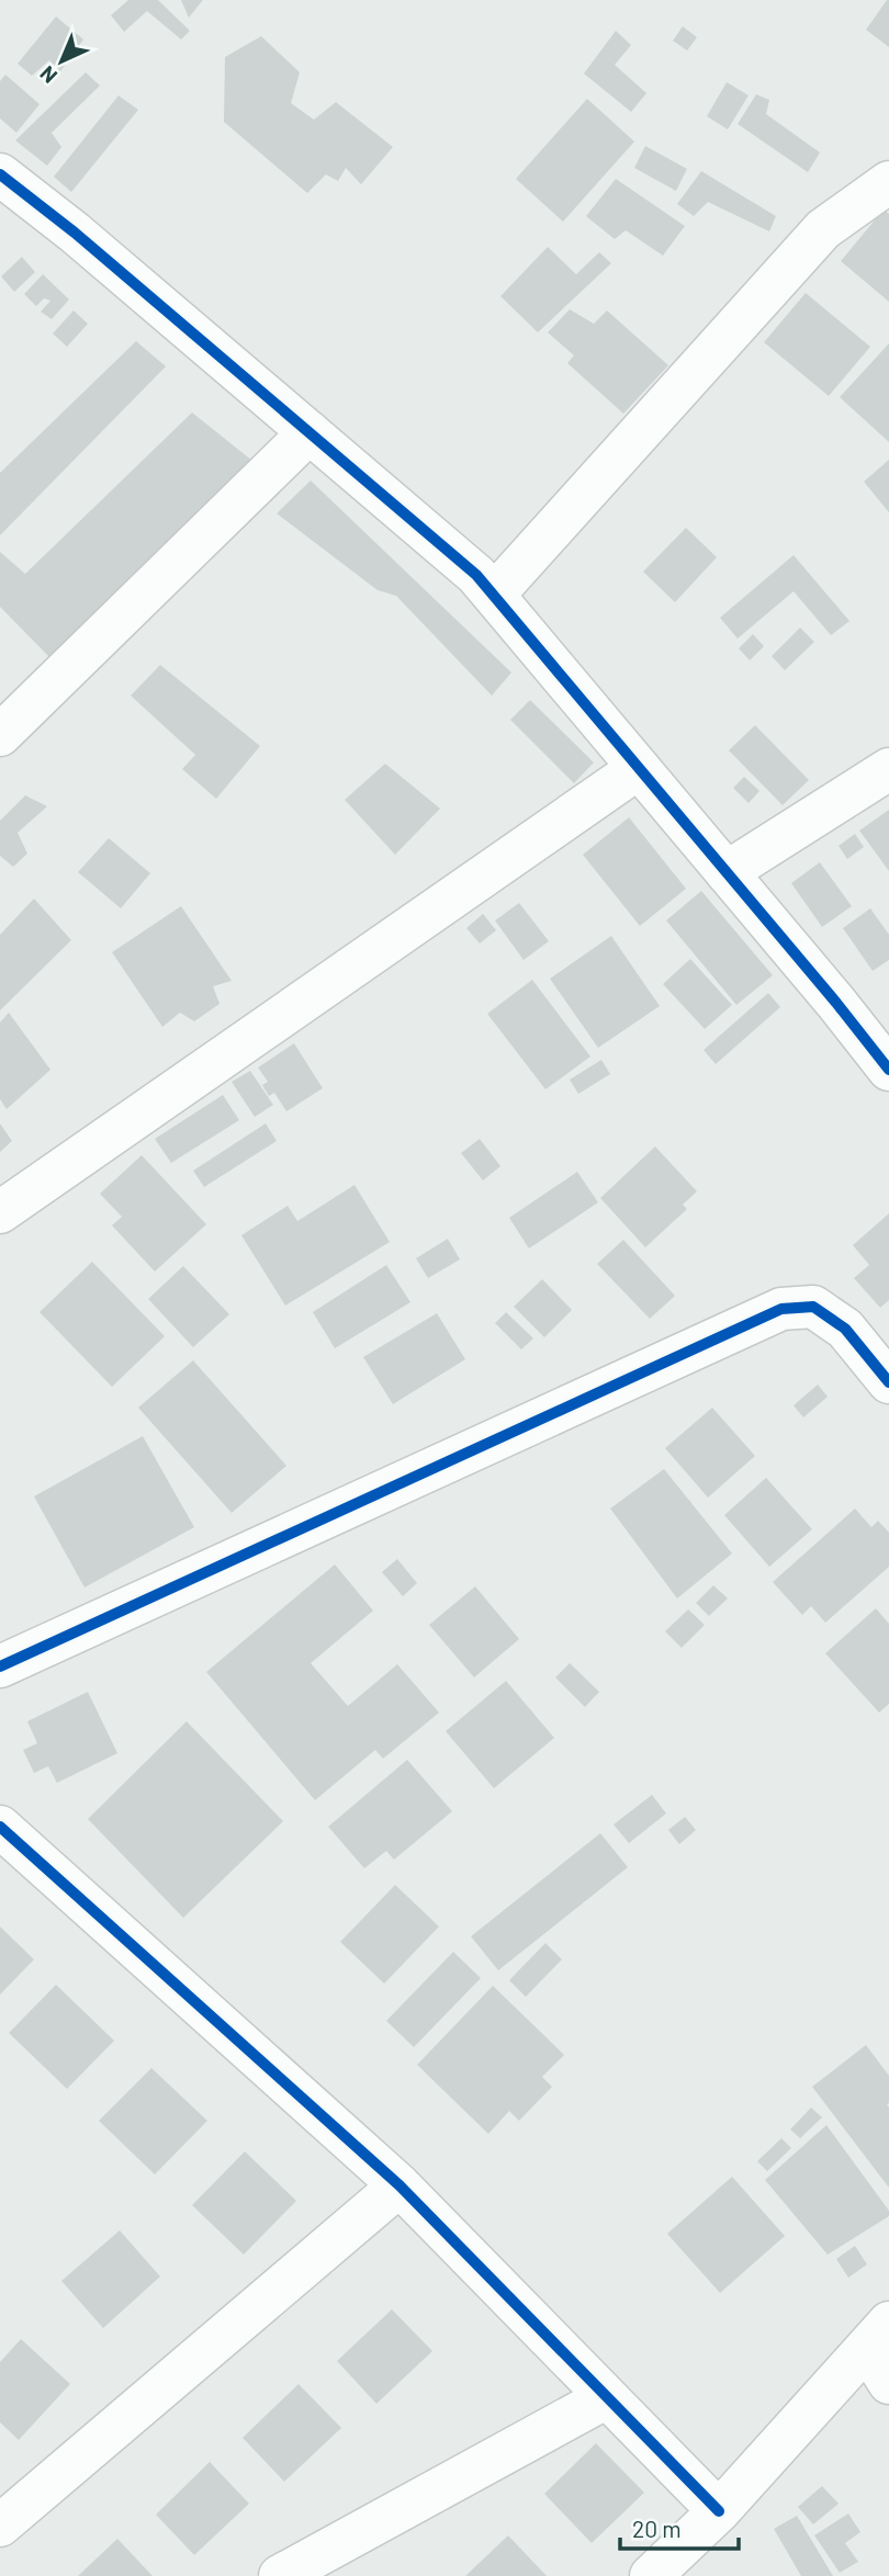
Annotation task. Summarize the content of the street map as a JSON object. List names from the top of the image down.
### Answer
{
  "scale_bar": "20 m",
  "north": "bottom left"
}
